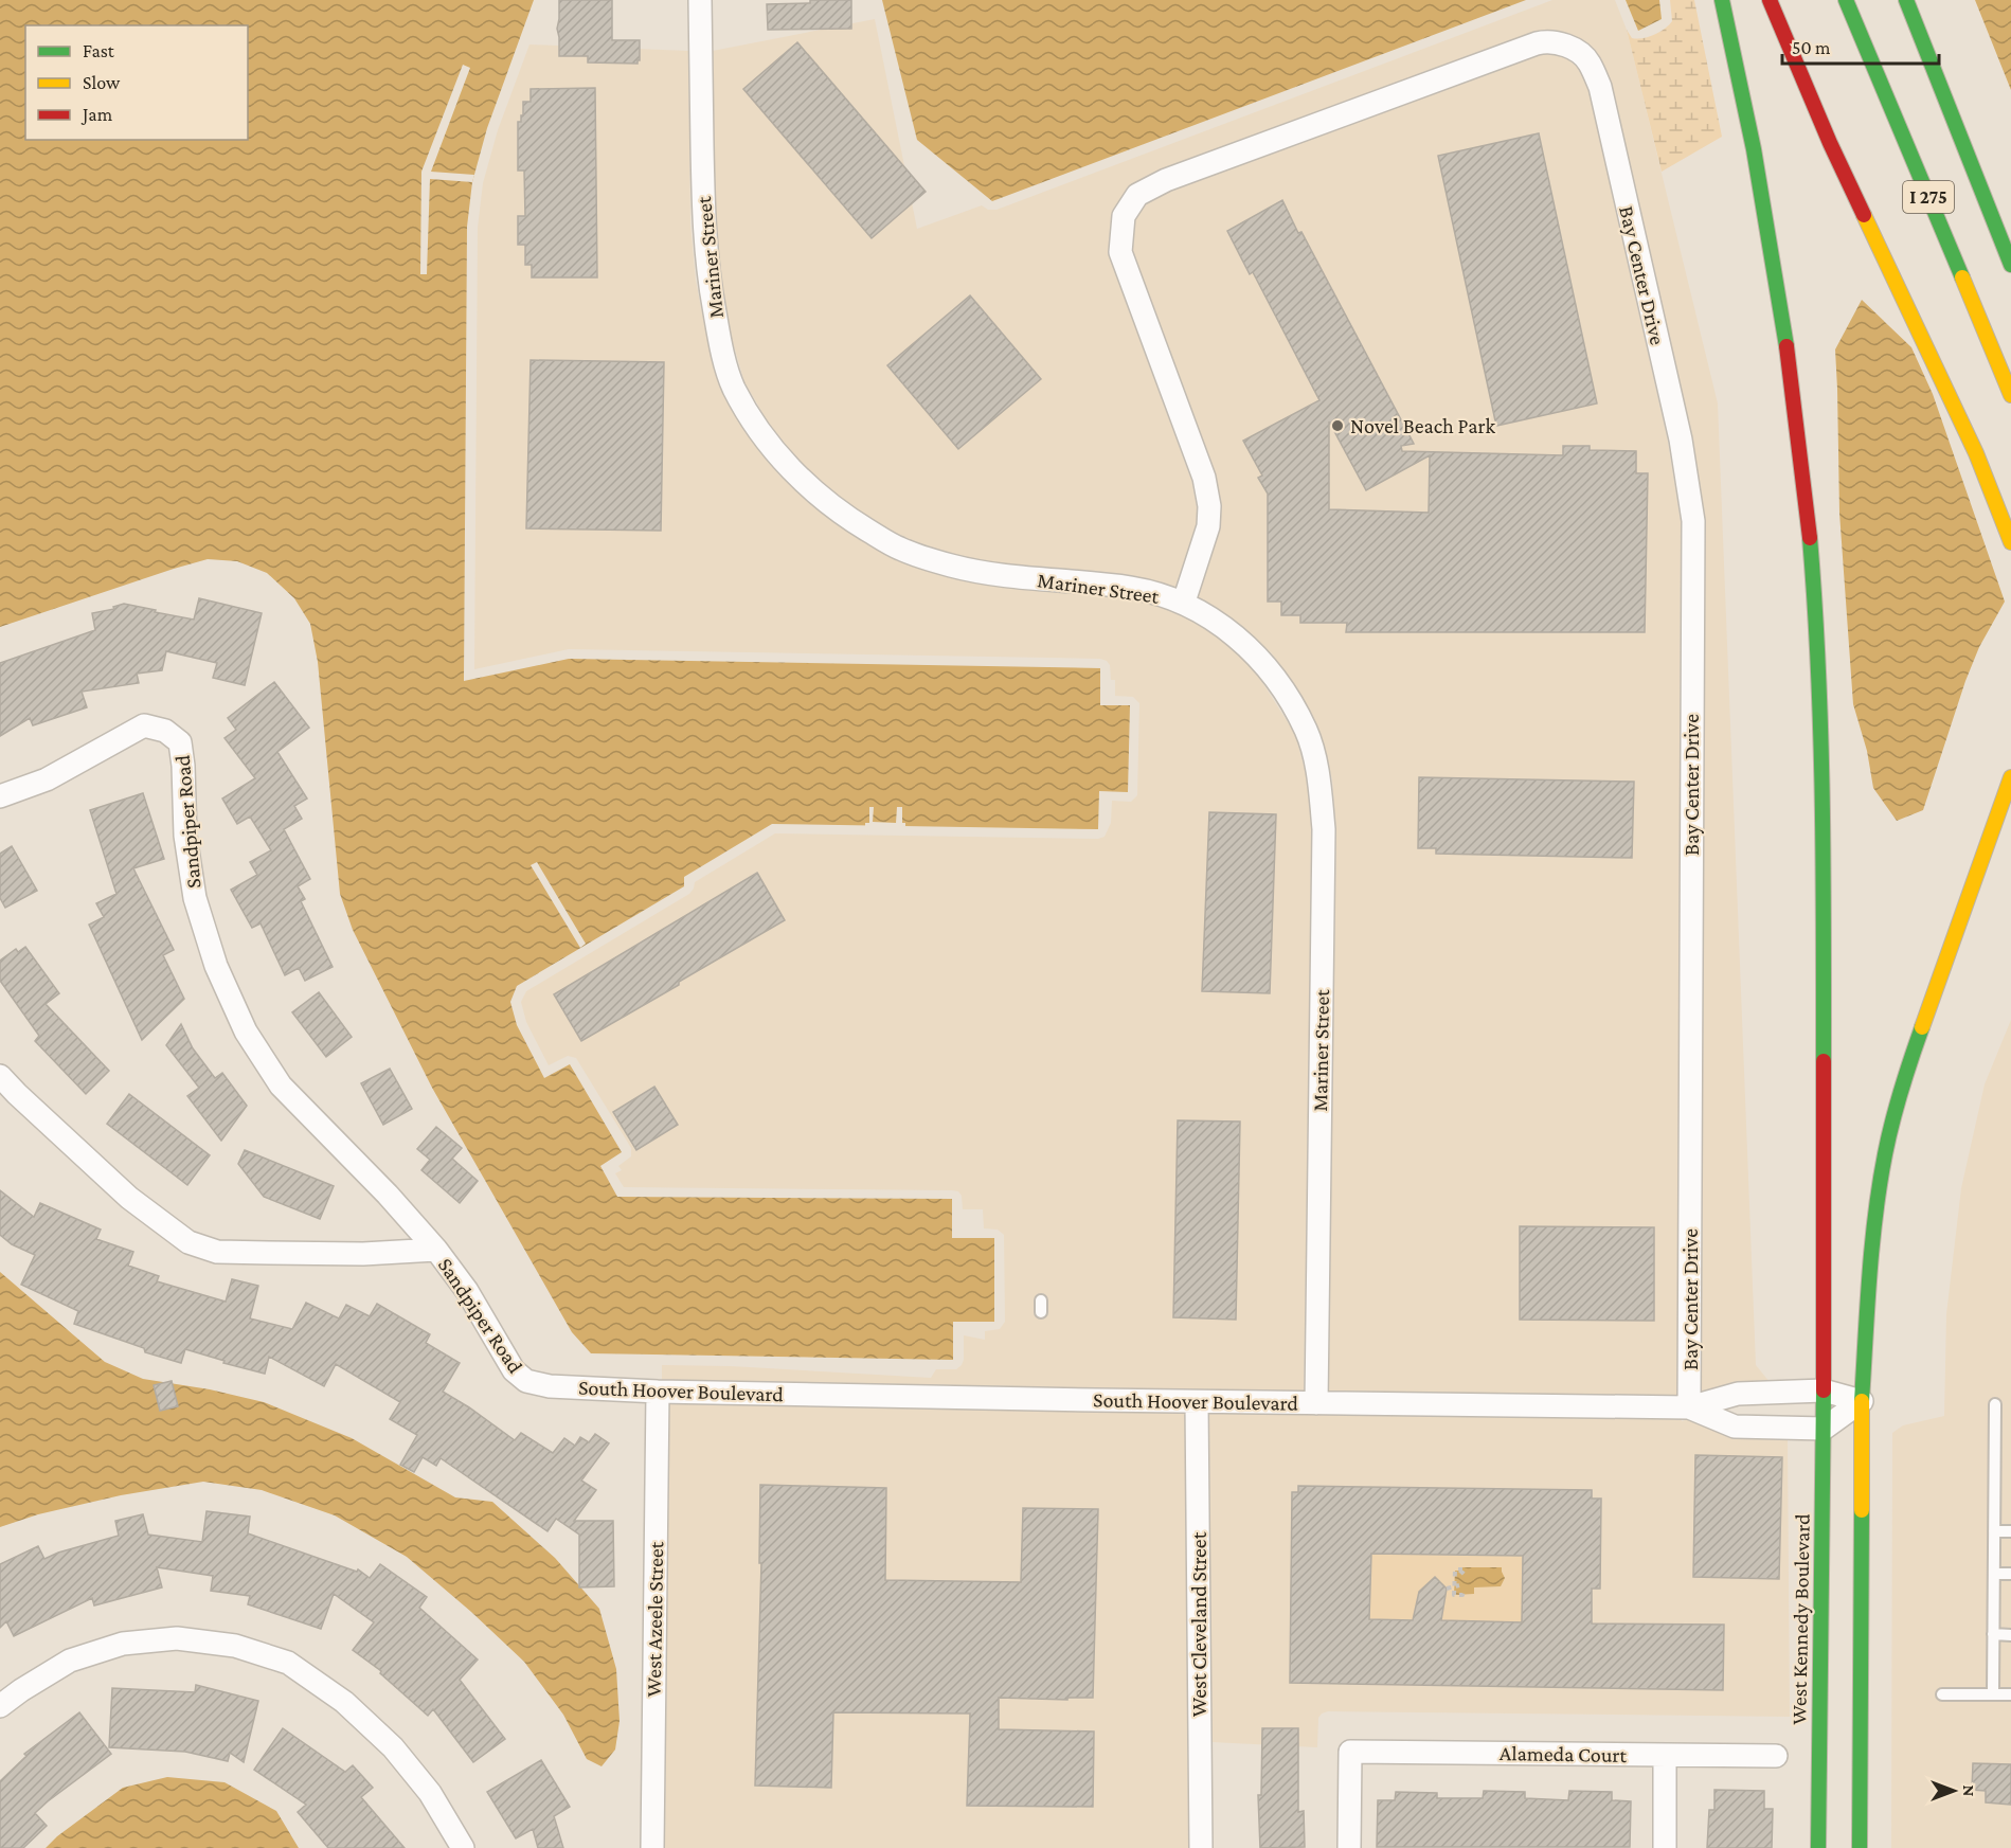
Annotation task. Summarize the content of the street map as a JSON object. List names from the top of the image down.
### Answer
{
  "streets": {
    "main road": ["I 275", "West Kennedy Boulevard"],
    "street": [
      "Mariner Street",
      "Bay Center Drive",
      "Sandpiper Road",
      "South Hoover Boulevard",
      "West Azeele Street",
      "West Cleveland Street",
      "Alameda Court"
    ]
  },
  "crossings": [
    ["Mariner Street", "Bay Center Drive"],
    ["Mariner Street", "South Hoover Boulevard"],
    ["Bay Center Drive", "South Hoover Boulevard"],
    ["Sandpiper Road", "South Hoover Boulevard"],
    ["South Hoover Boulevard", "West Azeele Street"],
    ["South Hoover Boulevard", "West Kennedy Boulevard"],
    ["South Hoover Boulevard", "West Cleveland Street"]
  ],
  "places": ["Novel Beach Park"],
  "legend": ["Fast", "Slow", "Jam"],
  "scale_bar": "50 m",
  "north": "right"
}
